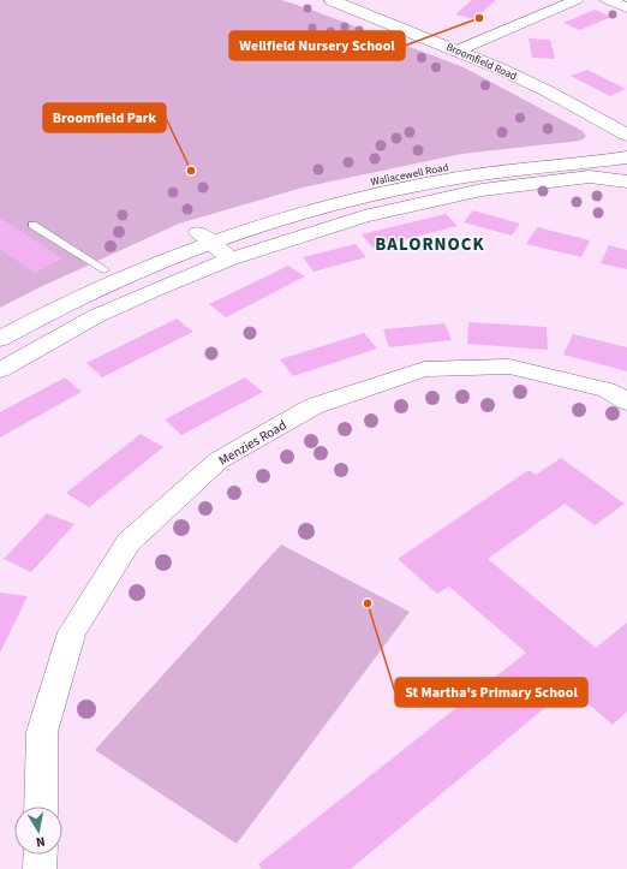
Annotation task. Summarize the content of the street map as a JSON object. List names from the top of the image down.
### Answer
{
  "streets": {
    "street": ["Broomfield Road", "Wallacewell Road", "Menzies Road"]
  },
  "districts": ["BALORNOCK"],
  "places": ["Wellfield Nursery School", "Broomfield Park", "St Martha's Primary School"],
  "north": "bottom"
}
